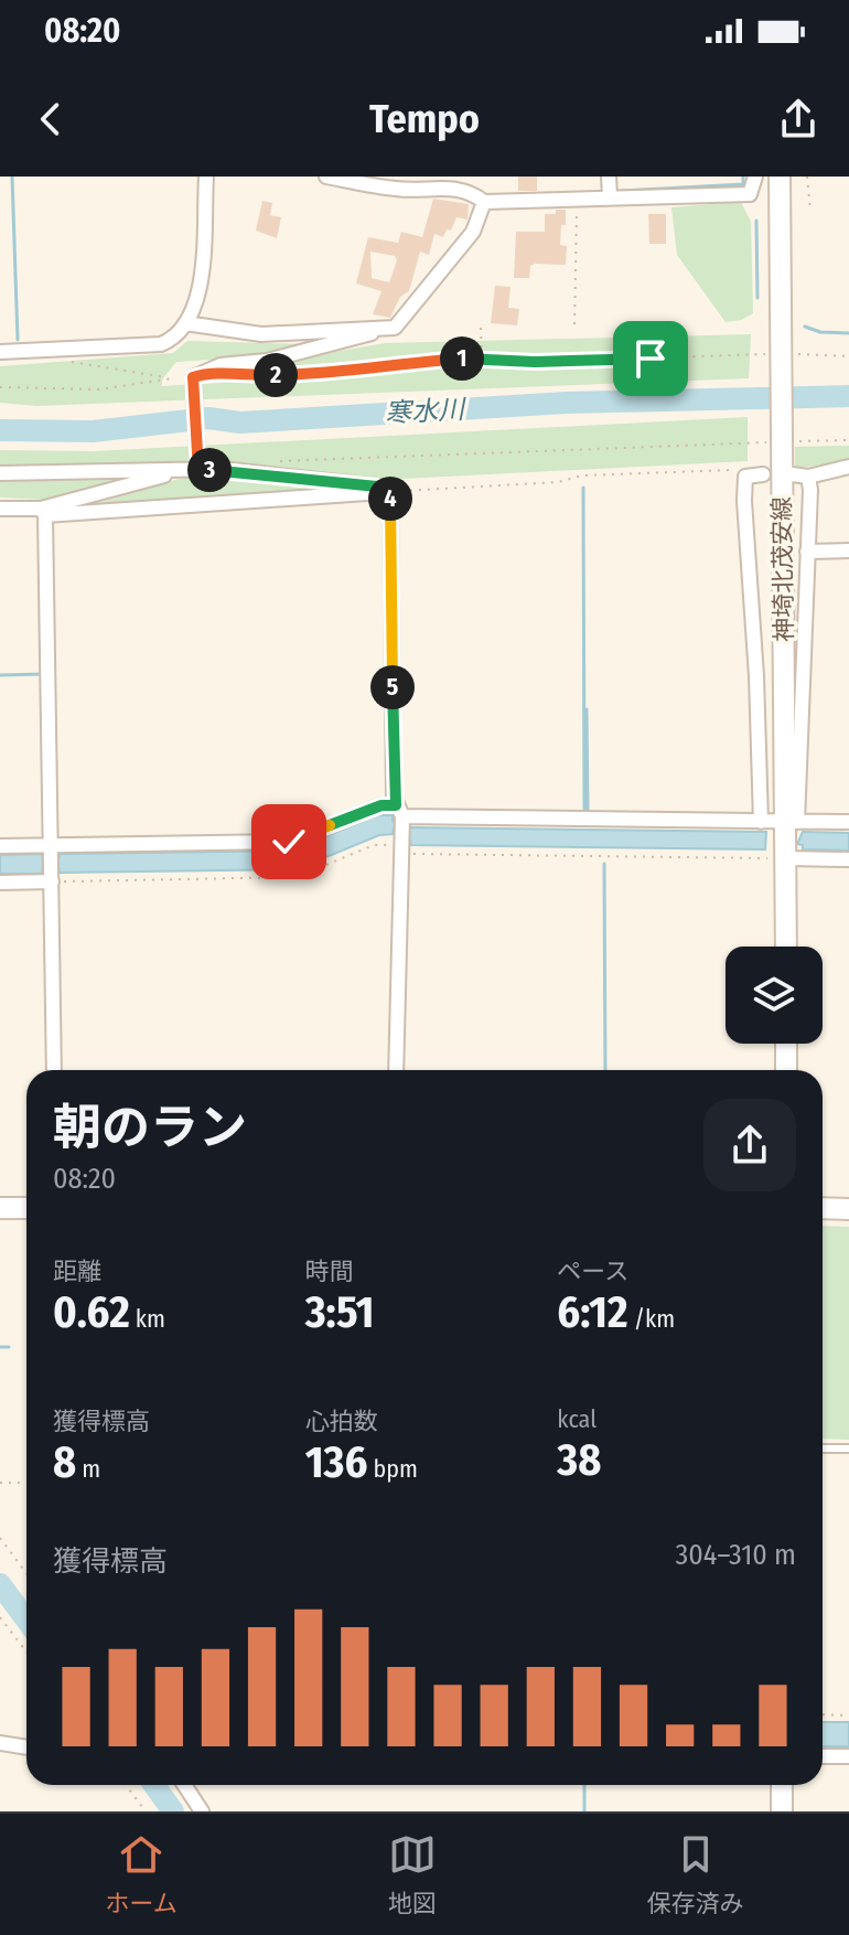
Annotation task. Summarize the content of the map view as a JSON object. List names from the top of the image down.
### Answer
{
  "streets": {
    "main road": ["神埼北茂安線"]
  },
  "water": ["寒水川"],
  "page": {
    "status": "08:20",
    "header": "Tempo",
    "pins": [
      "1",
      "2",
      "3",
      "4",
      "5"
    ],
    "heading": ["朝のラン", "08:20"],
    "stats": [
      ["距離", "0.62 km"],
      ["時間", "3:51"],
      ["ペース", "6:12 /km"],
      ["獲得標高", "8 m"],
      ["心拍数", "136 bpm"],
      ["kcal", "38"]
    ],
    "chart": ["獲得標高", "304–310 m"],
    "tabs": ["ホーム", "地図", "保存済み"]
  }
}
